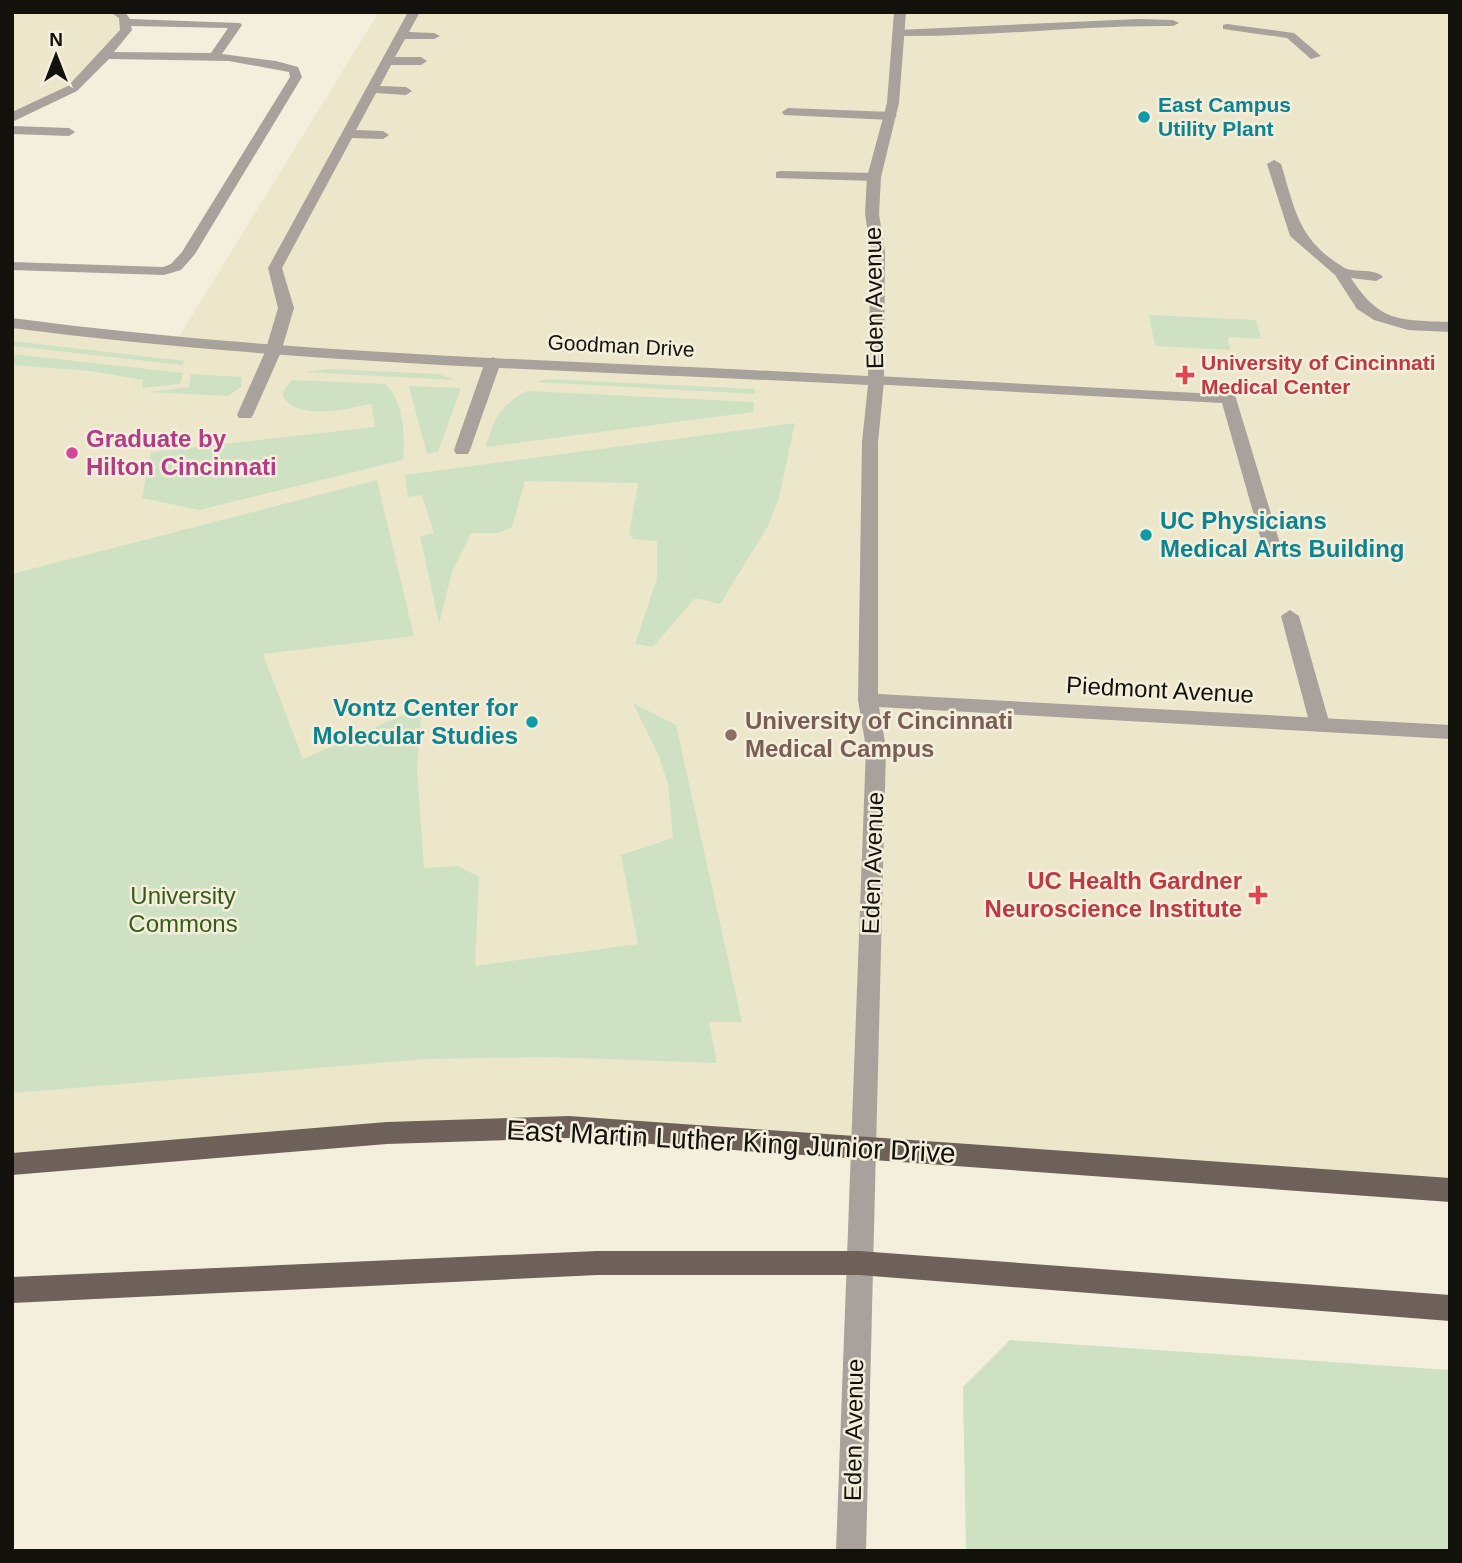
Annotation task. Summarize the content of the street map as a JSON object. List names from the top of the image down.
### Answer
{
  "streets": {
    "main road": ["East Martin Luther King Junior Drive"],
    "street": ["Eden Avenue", "Goodman Drive", "Piedmont Avenue"]
  },
  "crossings": [
    ["Eden Avenue", "Goodman Drive"],
    ["Eden Avenue", "Piedmont Avenue"],
    ["Eden Avenue", "East Martin Luther King Junior Drive"]
  ],
  "parks": ["University Commons"],
  "places": {
    "other": [
      "East Campus Utility Plant",
      "Graduate by Hilton Cincinnati",
      "UC Physicians Medical Arts Building",
      "Vontz Center for Molecular Studies",
      "University of Cincinnati Medical Campus"
    ],
    "health": ["University of Cincinnati Medical Center", "UC Health Gardner Neuroscience Institute"]
  },
  "north": "top"
}
